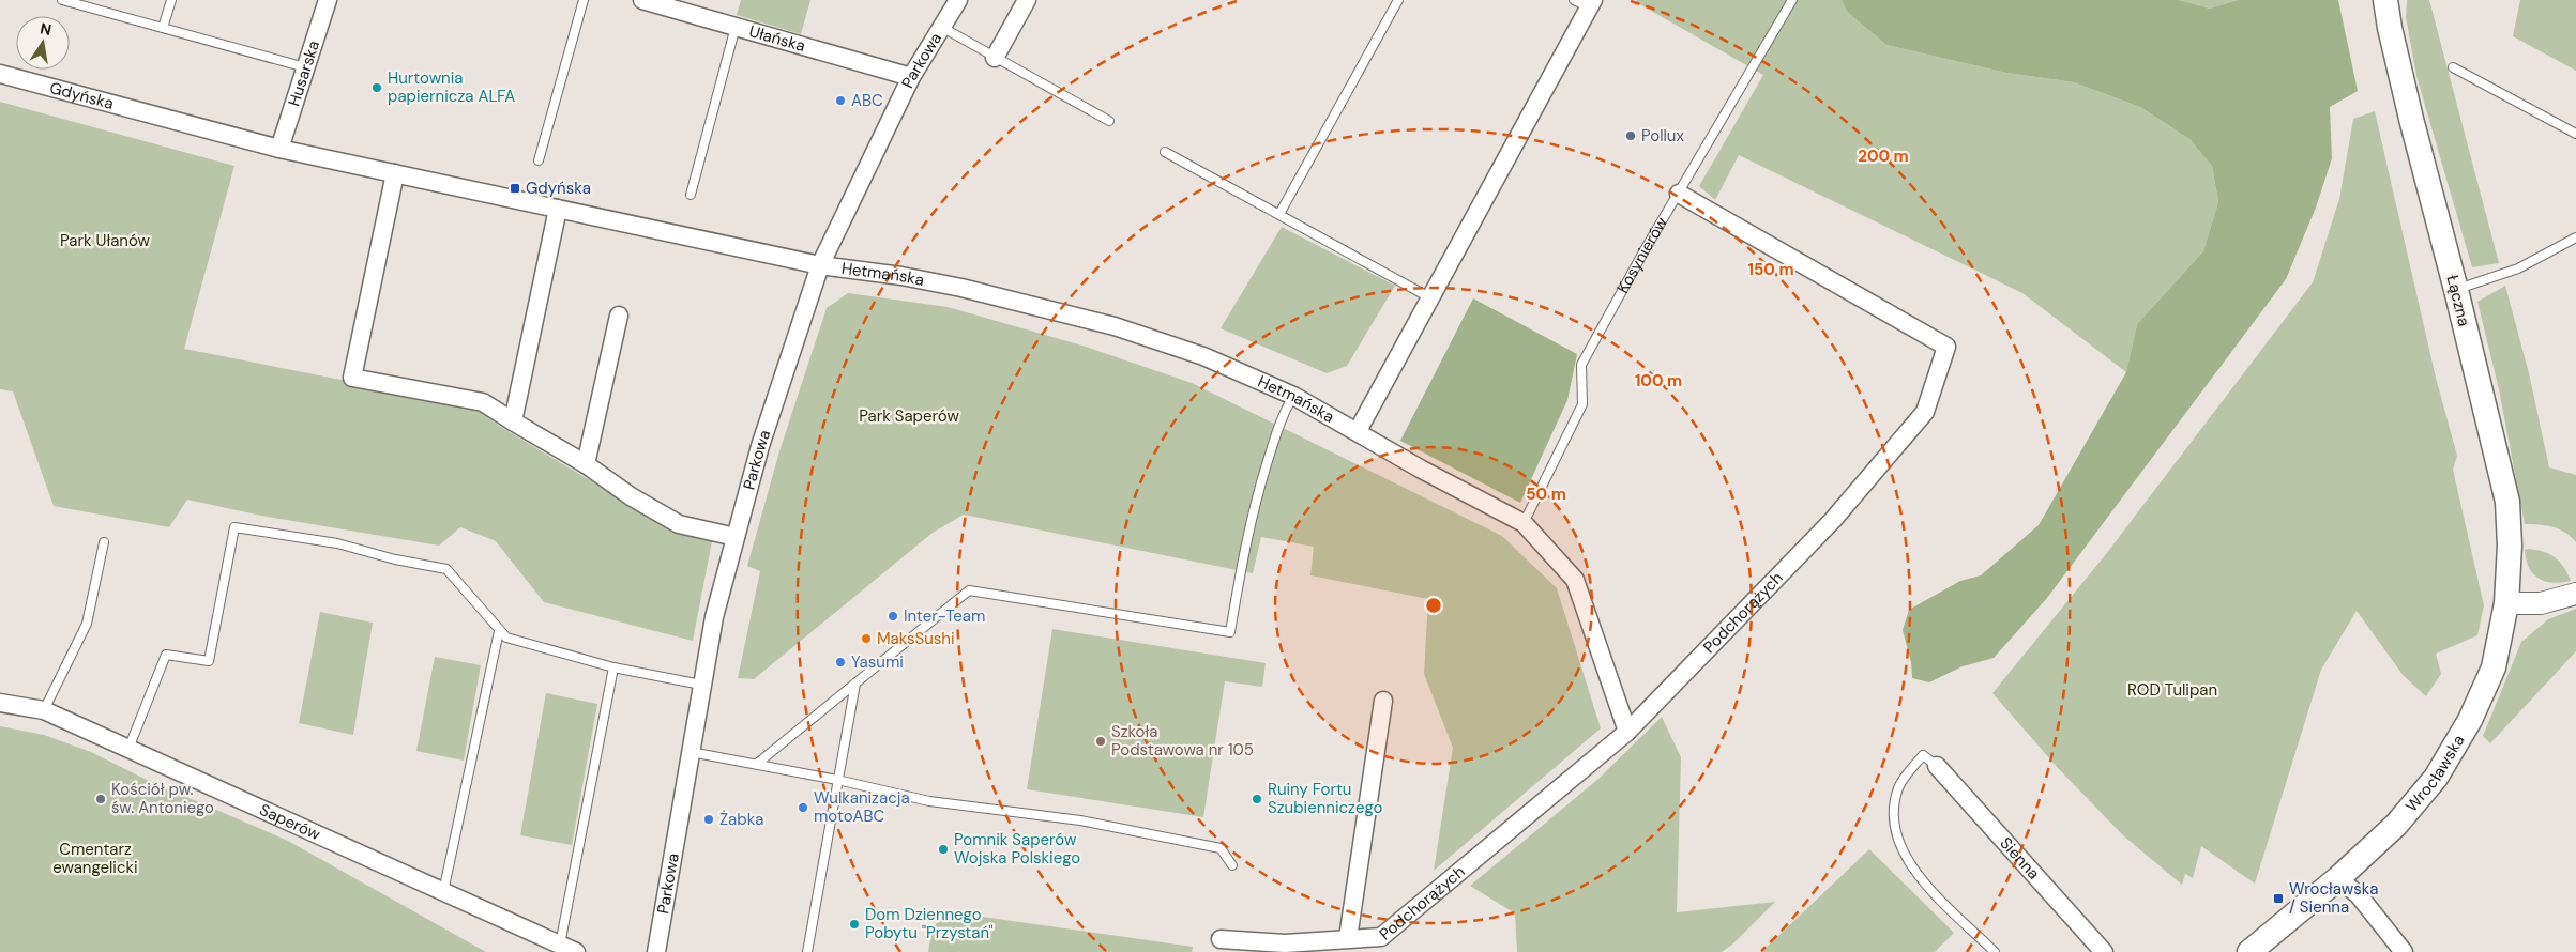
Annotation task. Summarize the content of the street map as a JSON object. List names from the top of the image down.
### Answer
{
  "streets": {
    "main road": ["Łączna", "Wrocławska"],
    "street": [
      "Ułańska",
      "Parkowa",
      "Husarska",
      "Gdyńska",
      "Hetmańska",
      "Podchorążych",
      "Saperów",
      "Sienna"
    ],
    "lane": ["Kosynierów"]
  },
  "crossings": [
    ["Ułańska", "Parkowa"],
    ["Parkowa", "Gdyńska"],
    ["Parkowa", "Hetmańska"],
    ["Husarska", "Gdyńska"],
    ["Gdyńska", "Hetmańska"],
    ["Kosynierów", "Hetmańska"],
    ["Kosynierów", "Podchorążych"],
    ["Hetmańska", "Podchorążych"],
    ["Łączna", "Wrocławska"]
  ],
  "parks": [
    "Park Ułanów",
    "Park Saperów",
    "ROD Tulipan",
    "Cmentarz ewangelicki"
  ],
  "places": {
    "other": [
      "Hurtownia papiernicza ALFA",
      "ABC",
      "Pollux",
      "Inter-Team",
      "MaksSushi",
      "Yasumi",
      "Szkoła Podstawowa nr 105",
      "Kościół pw. św. Antoniego",
      "Ruiny Fortu Szubienniczego",
      "Wulkanizacja motoABC",
      "Żabka",
      "Pomnik Saperów Wojska Polskiego",
      "Dom Dziennego Pobytu \"Przystań\""
    ],
    "transit": ["Gdyńska", "Wrocławska / Sienna"]
  },
  "north": "top",
  "rings": [
    "200 m",
    "150 m",
    "100 m",
    "50 m"
  ]
}
